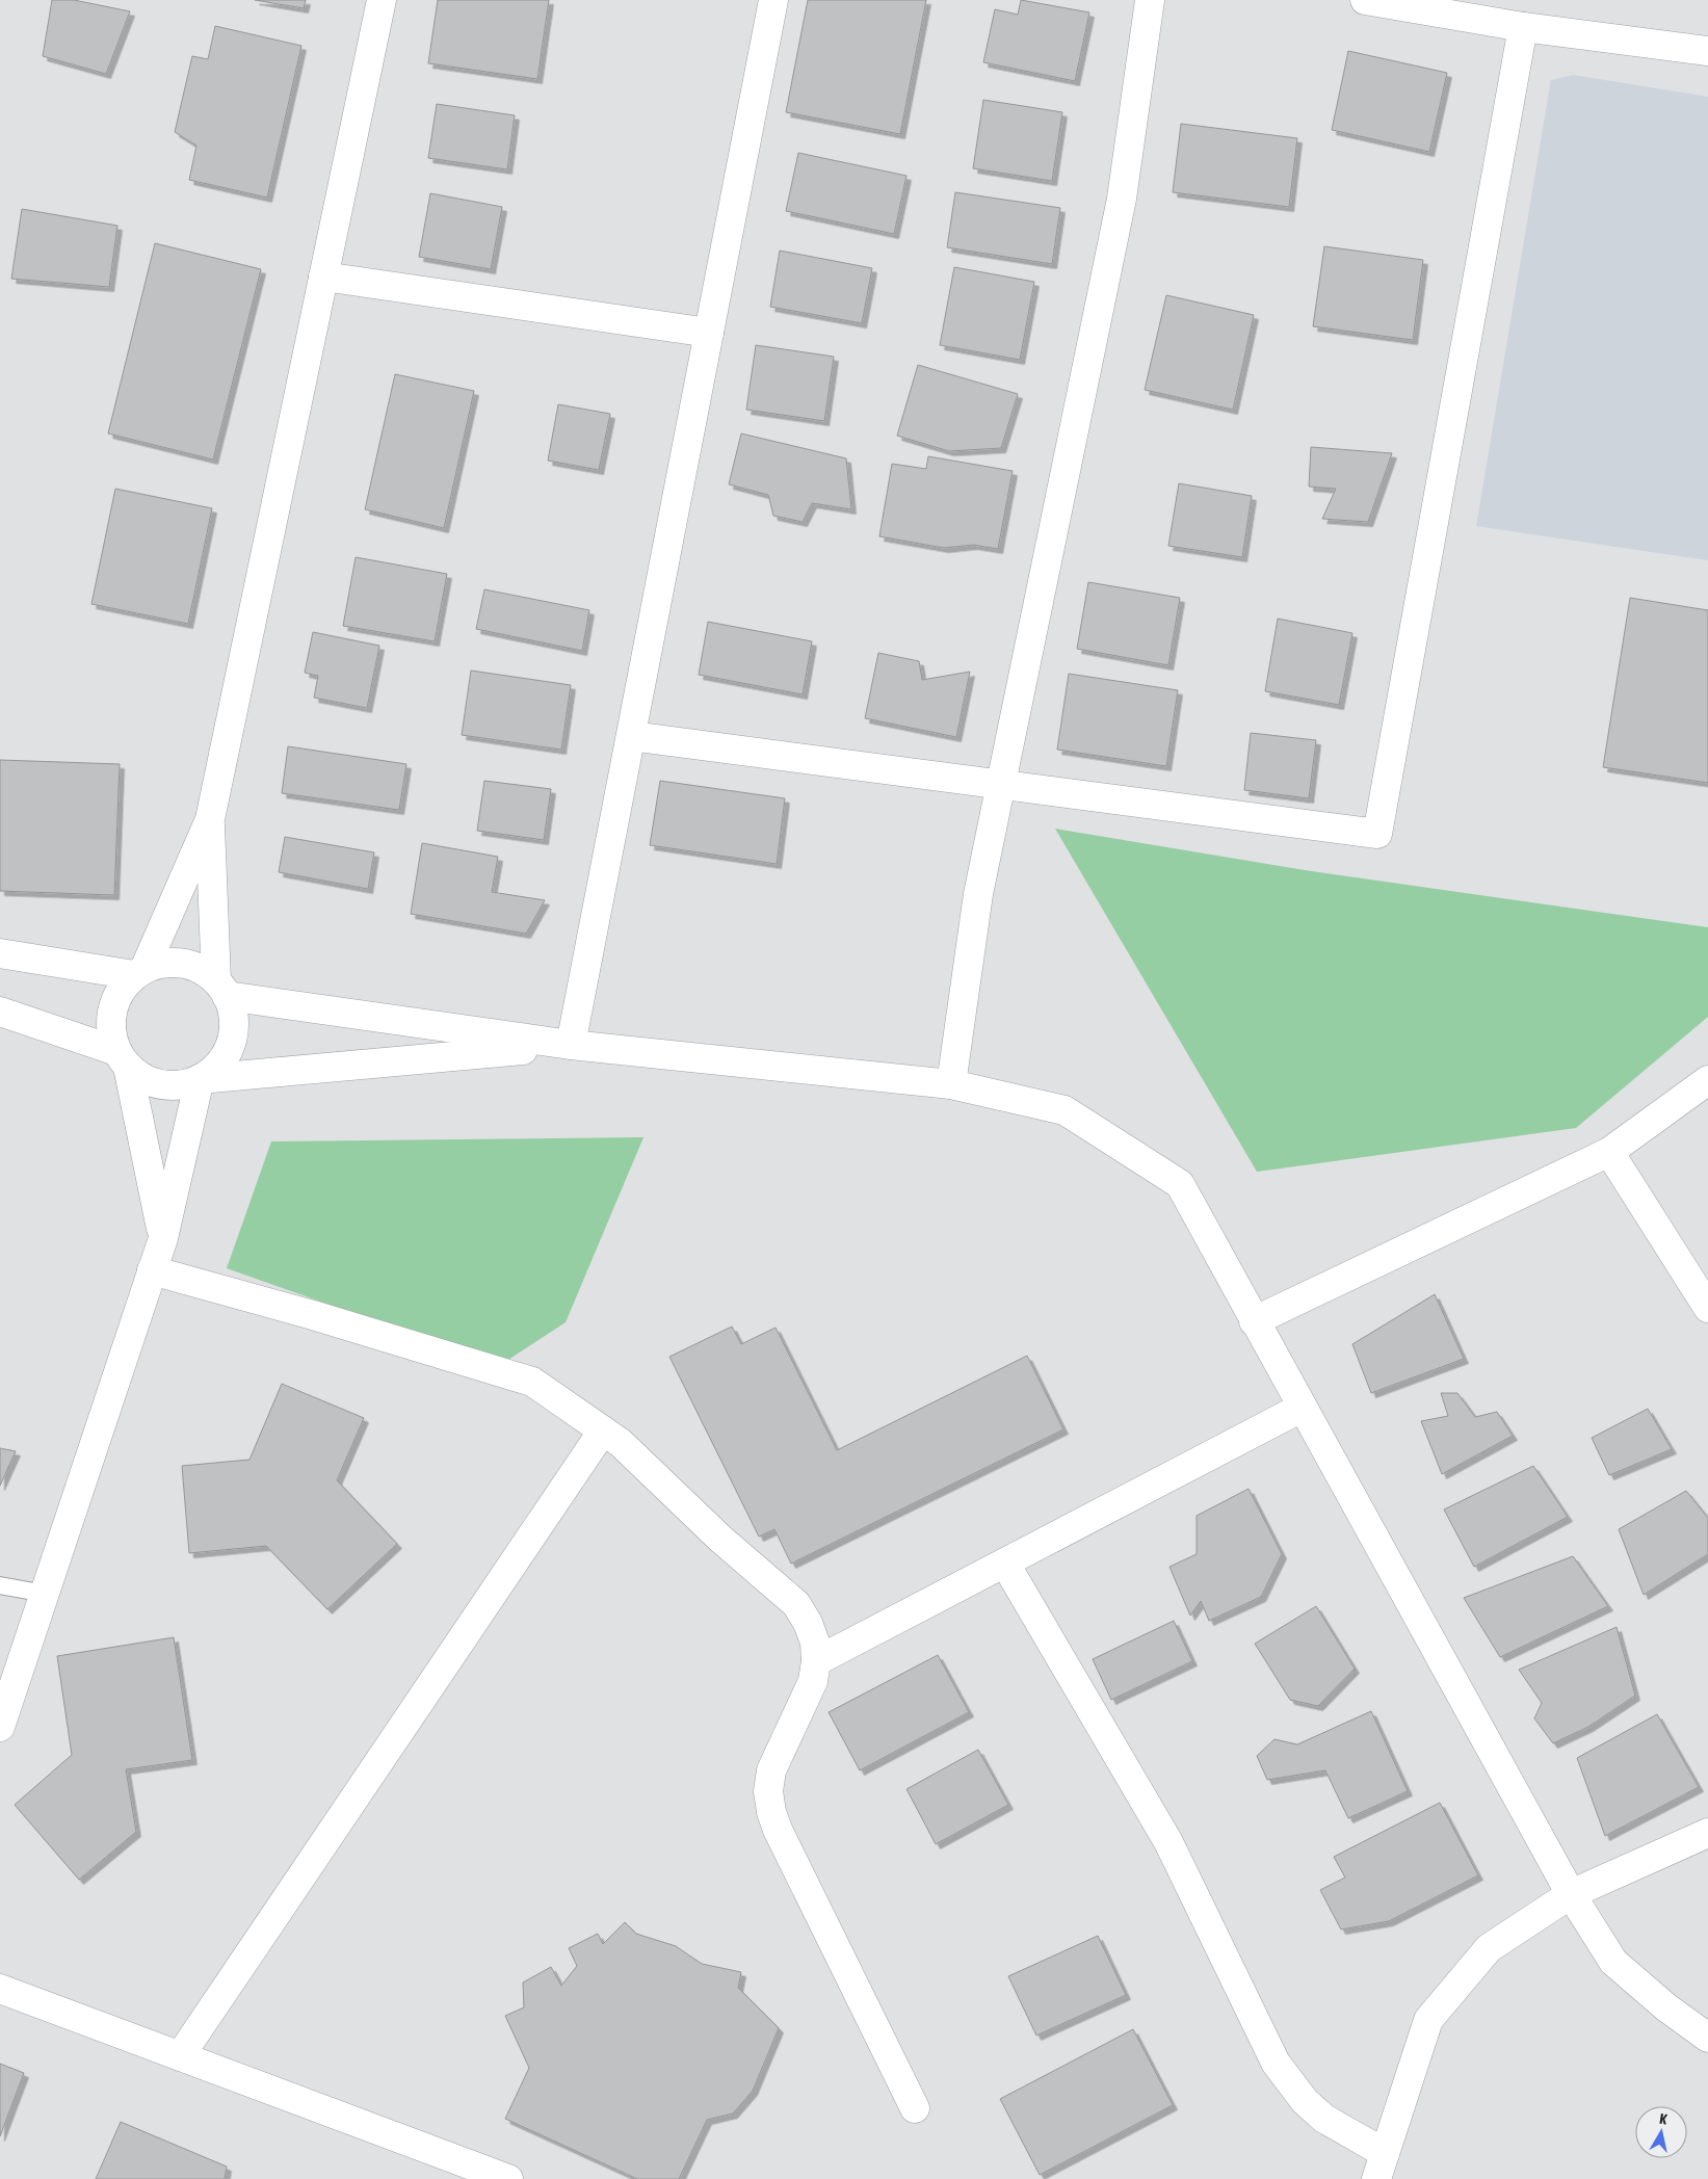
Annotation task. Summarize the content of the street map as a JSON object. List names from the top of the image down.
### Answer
{
  "north": "top"
}
